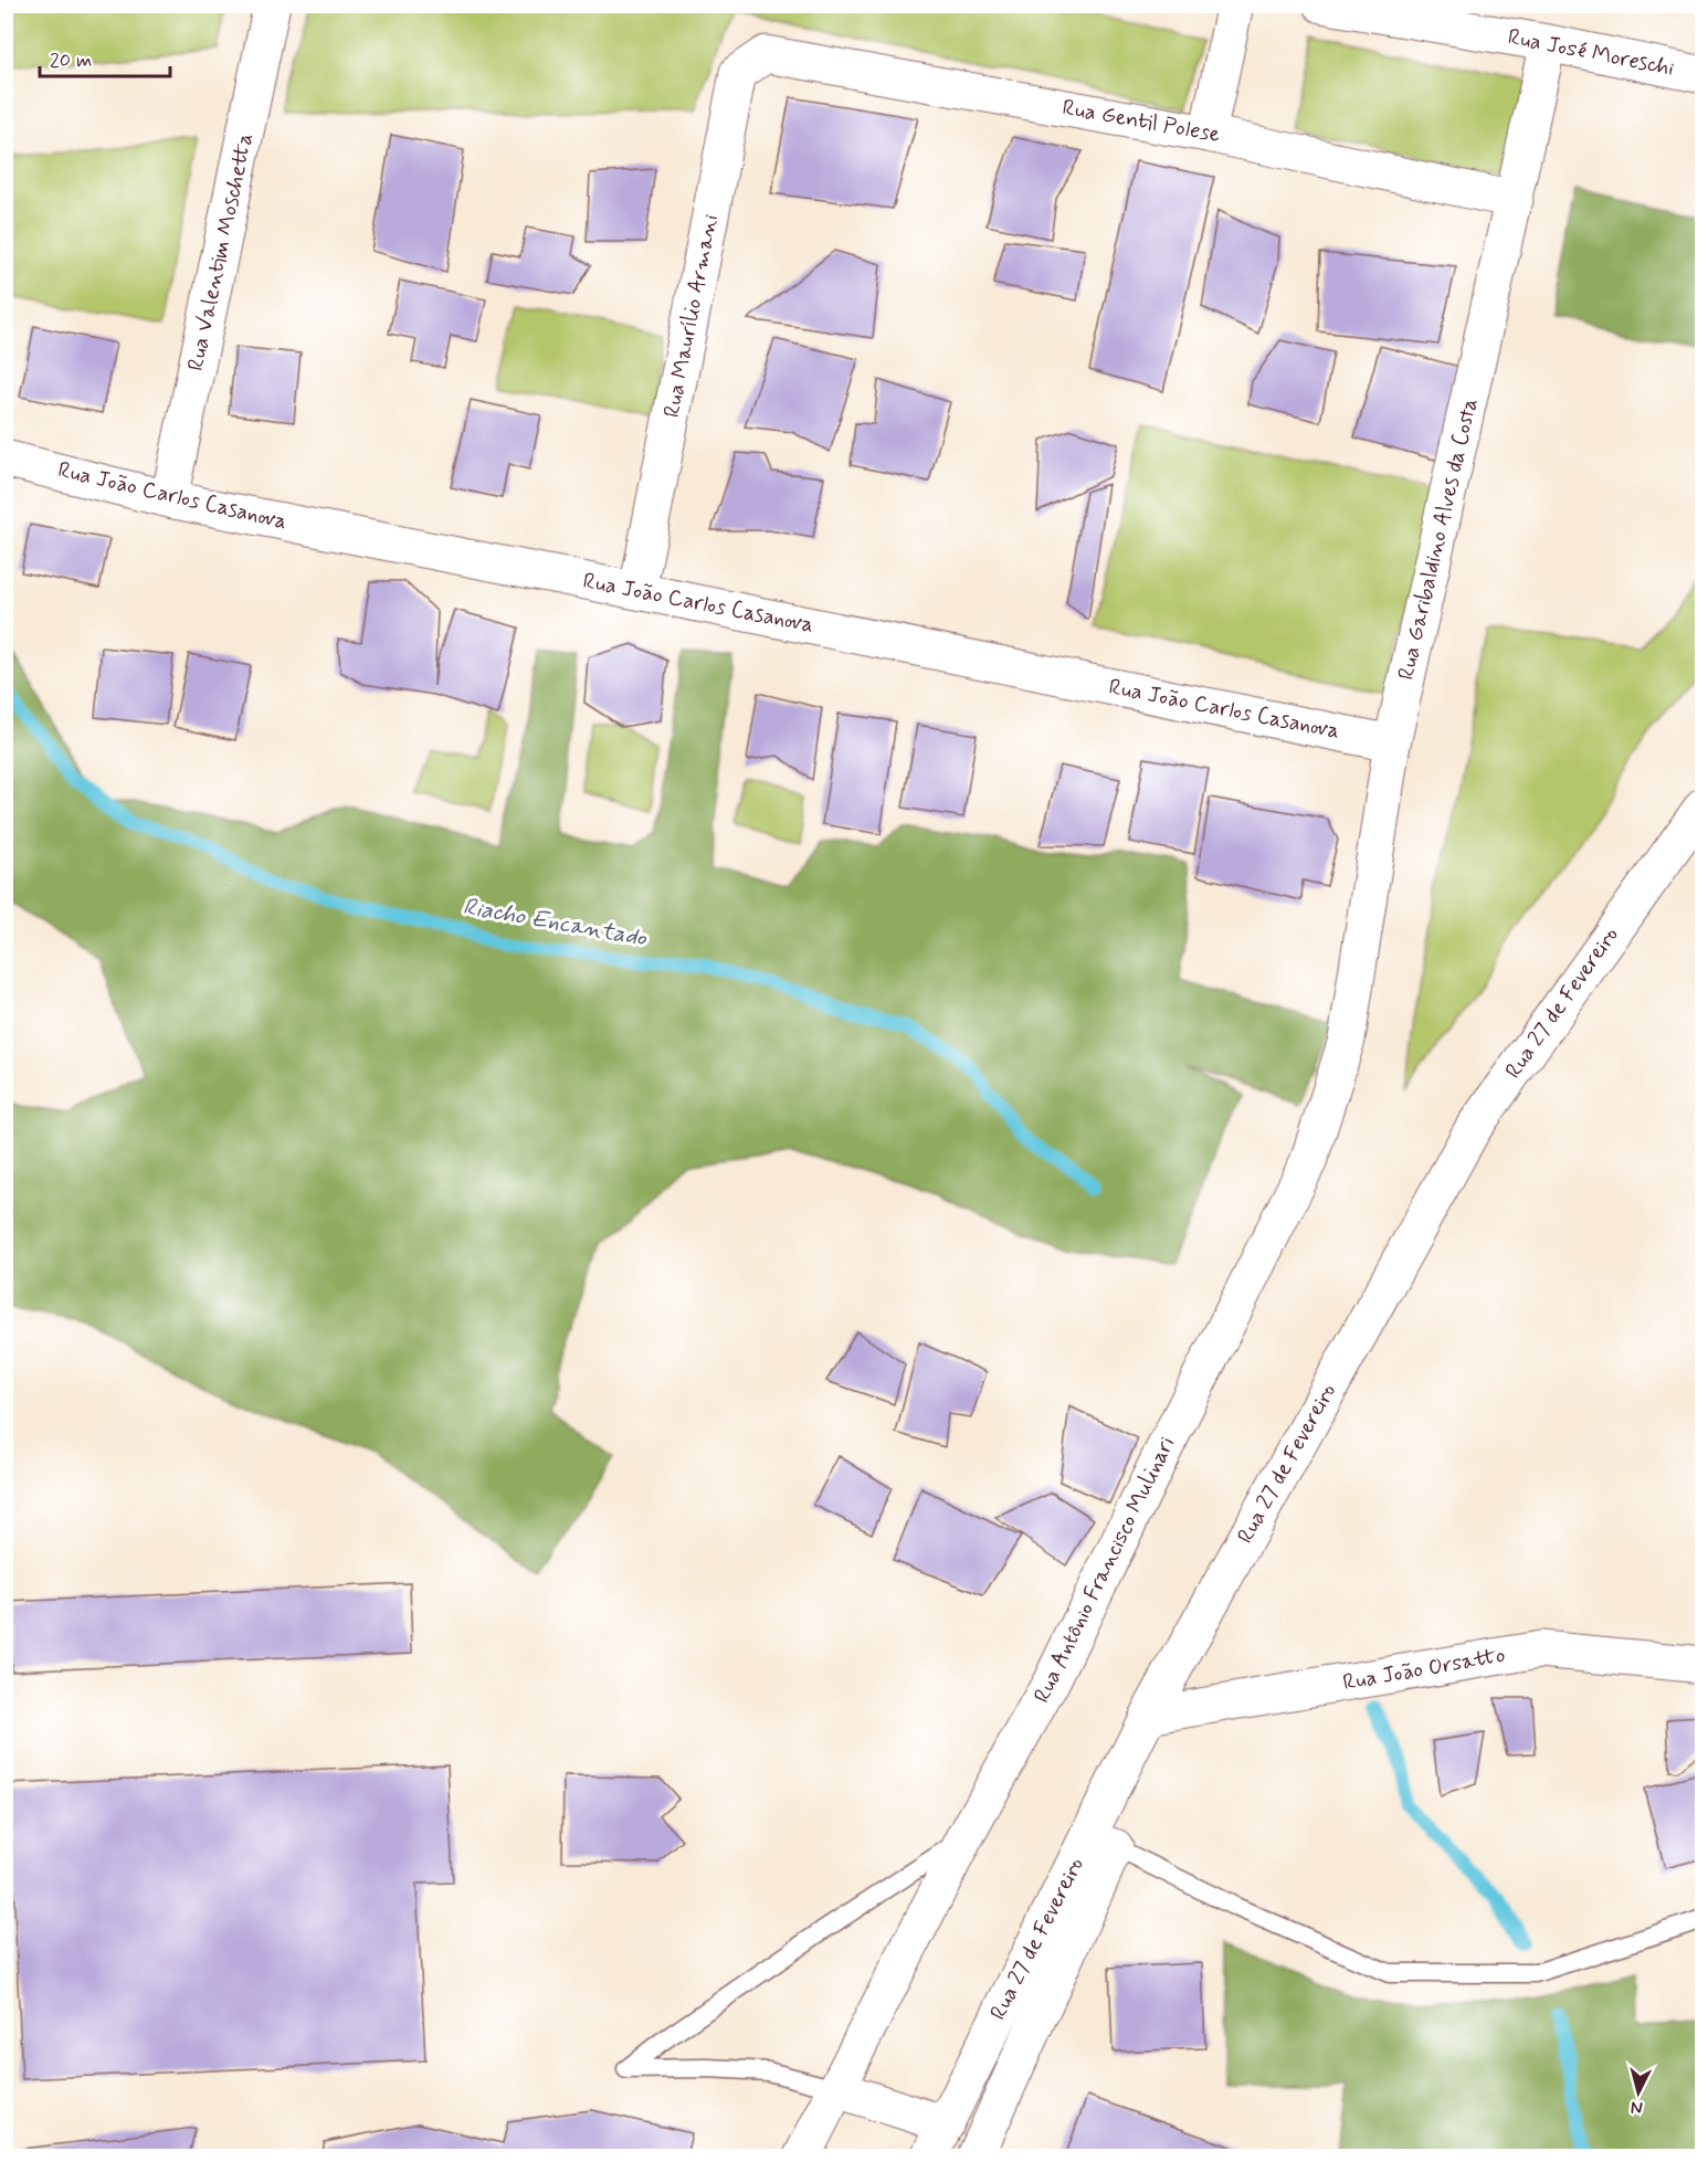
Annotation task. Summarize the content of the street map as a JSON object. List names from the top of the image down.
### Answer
{
  "streets": {
    "street": [
      "Rua José Moreschi",
      "Rua Gentil Polese",
      "Rua Valentim Moschetta",
      "Rua Maurílio Armani",
      "Rua João Carlos Casanova",
      "Rua Garibaldino Alves da Costa",
      "Rua 27 de Fevereiro",
      "Rua Antônio Francisco Mulinari",
      "Rua João Orsatto"
    ]
  },
  "crossings": [
    ["Rua José Moreschi", "Rua Garibaldino Alves da Costa"],
    ["Rua Gentil Polese", "Rua Maurílio Armani"],
    ["Rua Gentil Polese", "Rua Garibaldino Alves da Costa"],
    ["Rua Valentim Moschetta", "Rua João Carlos Casanova"],
    ["Rua Maurílio Armani", "Rua João Carlos Casanova"],
    ["Rua João Carlos Casanova", "Rua Garibaldino Alves da Costa"],
    ["Rua Garibaldino Alves da Costa", "Rua Antônio Francisco Mulinari"],
    ["Rua 27 de Fevereiro", "Rua João Orsatto"]
  ],
  "water": ["Riacho Encantado"],
  "scale_bar": "20 m",
  "north": "bottom"
}
